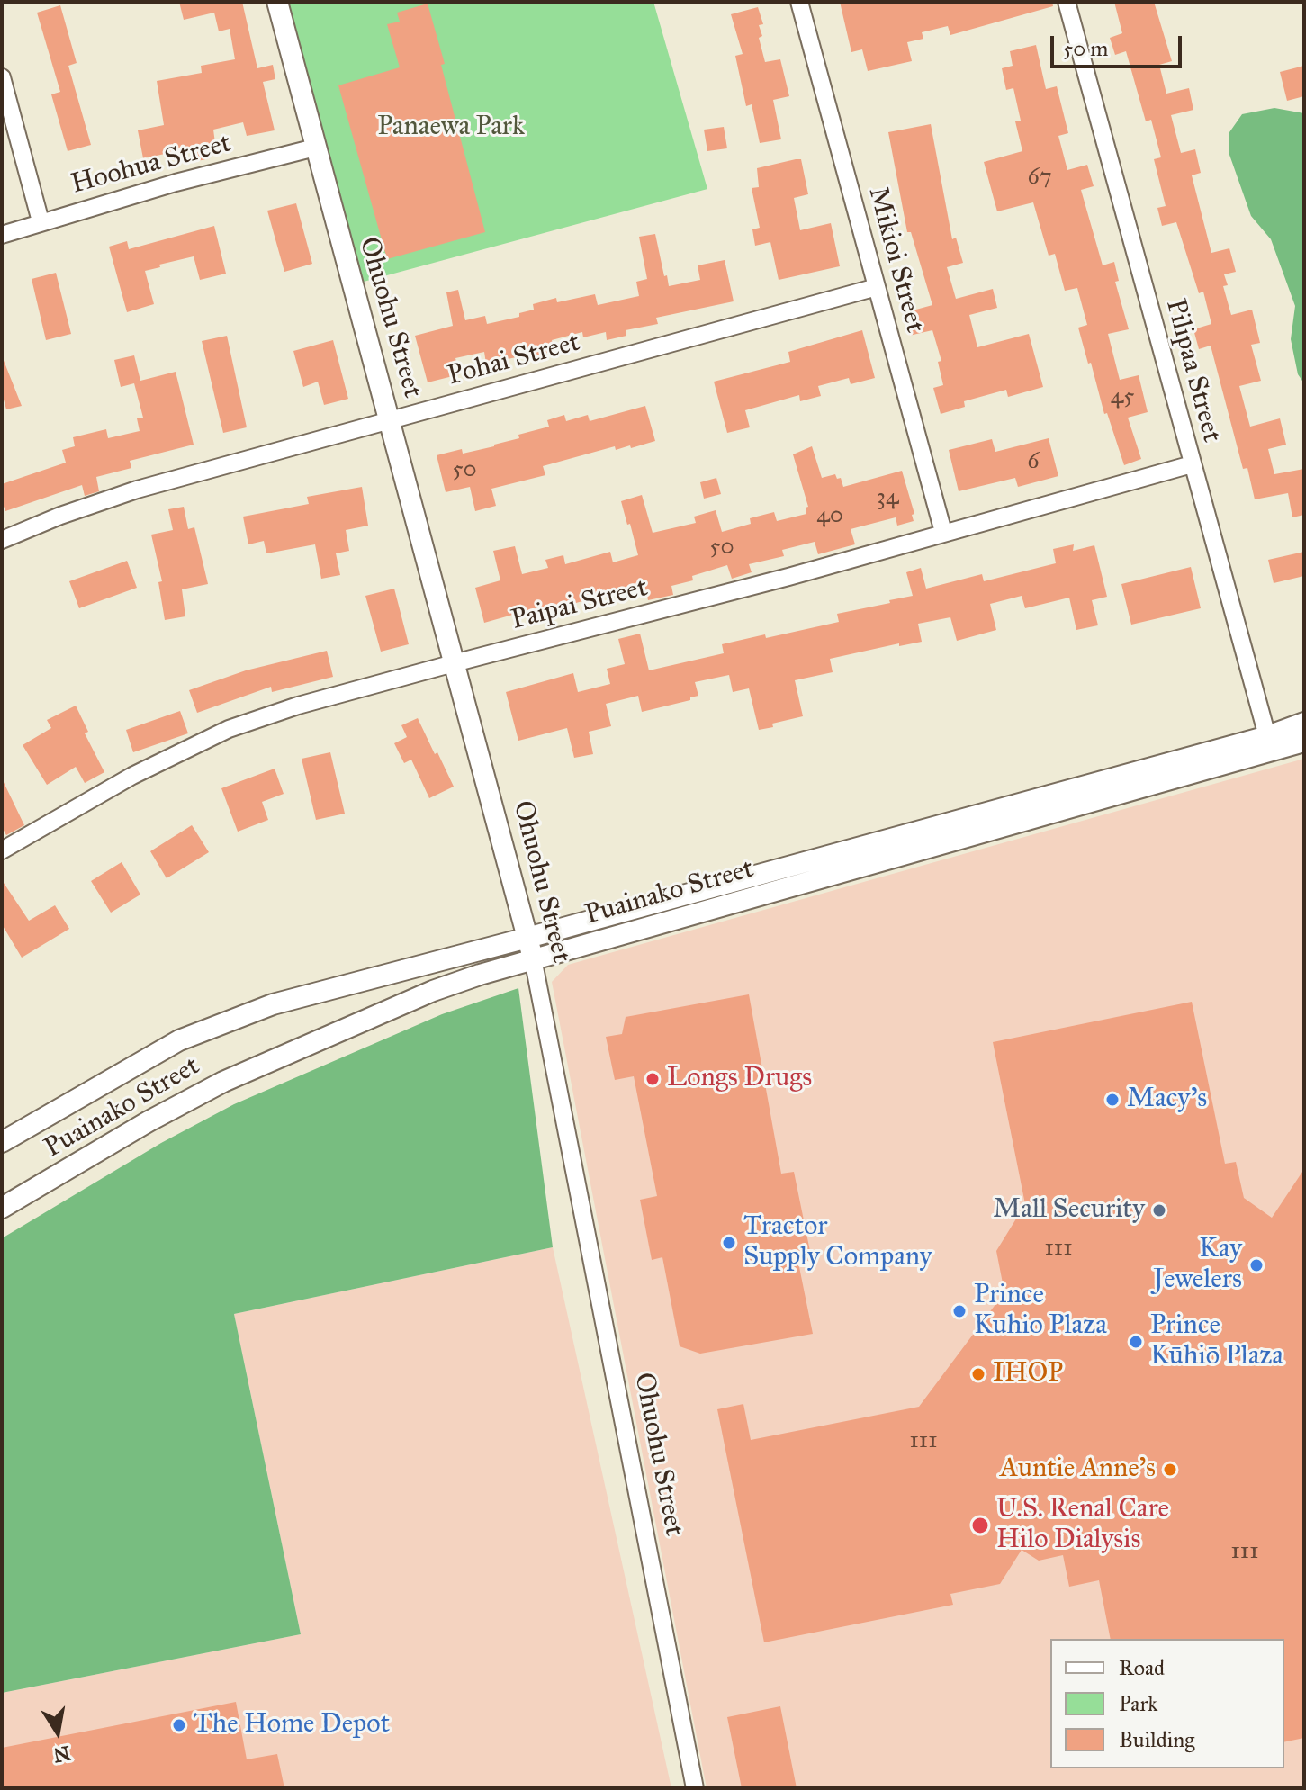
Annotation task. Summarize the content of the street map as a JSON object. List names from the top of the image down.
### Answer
{
  "streets": {
    "street": [
      "Hoohua Street",
      "Mikioi Street",
      "Ohuohu Street",
      "Pohai Street",
      "Pilipaa Street",
      "Paipai Street",
      "Puainako Street"
    ]
  },
  "crossings": [
    ["Hoohua Street", "Ohuohu Street"],
    ["Mikioi Street", "Pohai Street"],
    ["Mikioi Street", "Paipai Street"],
    ["Ohuohu Street", "Pohai Street"],
    ["Ohuohu Street", "Paipai Street"],
    ["Ohuohu Street", "Puainako Street"],
    ["Pilipaa Street", "Paipai Street"],
    ["Pilipaa Street", "Puainako Street"]
  ],
  "parks": ["Panaewa Park"],
  "places": [
    "Longs Drugs",
    "Macy's",
    "Mall Security",
    "Tractor Supply Company",
    "Kay Jewelers",
    "Prince Kuhio Plaza",
    "Prince Kūhiō Plaza",
    "IHOP",
    "Auntie Anne's",
    "U.S. Renal Care Hilo Dialysis",
    "The Home Depot"
  ],
  "house_numbers": [
    "67",
    "45",
    "6",
    "50",
    "34",
    "40",
    "50",
    "111",
    "111",
    "111"
  ],
  "legend": ["Road", "Park", "Building"],
  "scale_bar": "50 m",
  "north": "bottom"
}
